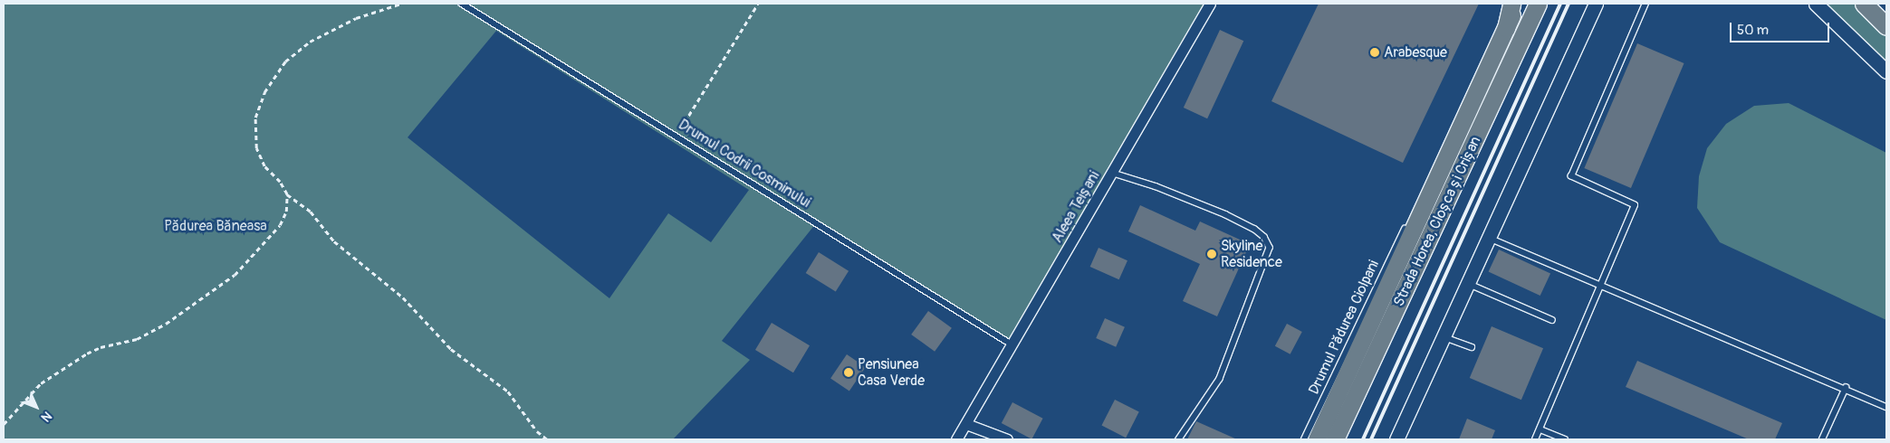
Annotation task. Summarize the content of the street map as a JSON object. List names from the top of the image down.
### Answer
{
  "streets": {
    "main road": ["Strada Horea, Cloșca și Crișan"],
    "street": ["Aleea Teișani"],
    "lane": ["Drumul Codrii Cosminului", "Drumul Pădurea Ciolpani"]
  },
  "crossings": [
    ["Drumul Codrii Cosminului", "Aleea Teișani"],
    ["Strada Horea, Cloșca și Crișan", "Drumul Pădurea Ciolpani"]
  ],
  "parks": ["Pădurea Băneasa"],
  "places": ["Arabesque", "Skyline Residence", "Pensiunea Casa Verde"],
  "scale_bar": "50 m",
  "north": "bottom right"
}
